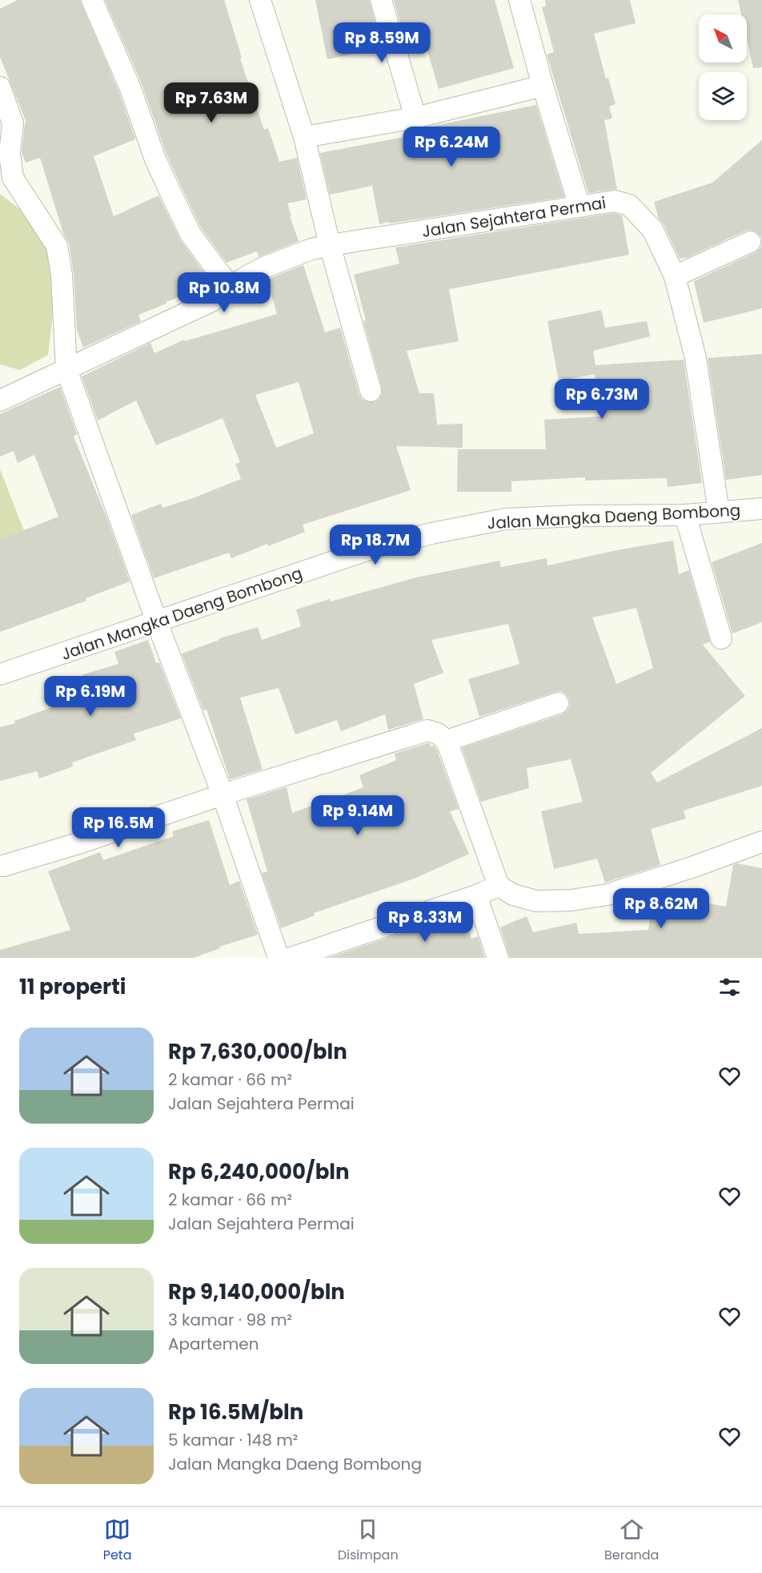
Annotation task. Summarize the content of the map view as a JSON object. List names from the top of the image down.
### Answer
{
  "streets": {
    "street": ["Jalan Sejahtera Permai", "Jalan Mangka Daeng Bombong"]
  },
  "crossings": [
    ["Jalan Sejahtera Permai", "Jalan Mangka Daeng Bombong"]
  ],
  "north": "top left",
  "page": {
    "price": [
      "Rp 8.59M",
      "Rp 7.63M",
      "Rp 6.24M",
      "Rp 10.8M",
      "Rp 6.73M",
      "Rp 18.7M",
      "Rp 6.19M",
      "Rp 9.14M",
      "Rp 16.5M",
      "Rp 8.62M",
      "Rp 8.33M"
    ],
    "heading": "11 properti",
    "list": [
      {
        "name": "Rp 7,630,000/bln",
        "note": "2 kamar · 66 m² · Jalan Sejahtera Permai"
      },
      {
        "name": "Rp 6,240,000/bln",
        "note": "2 kamar · 66 m² · Jalan Sejahtera Permai"
      },
      {
        "name": "Rp 9,140,000/bln",
        "note": "3 kamar · 98 m² · Apartemen"
      },
      {
        "name": "Rp 16.5M/bln",
        "note": "5 kamar · 148 m² · Jalan Mangka Daeng Bombong"
      }
    ],
    "tabs": ["Peta", "Disimpan", "Beranda"]
  }
}
